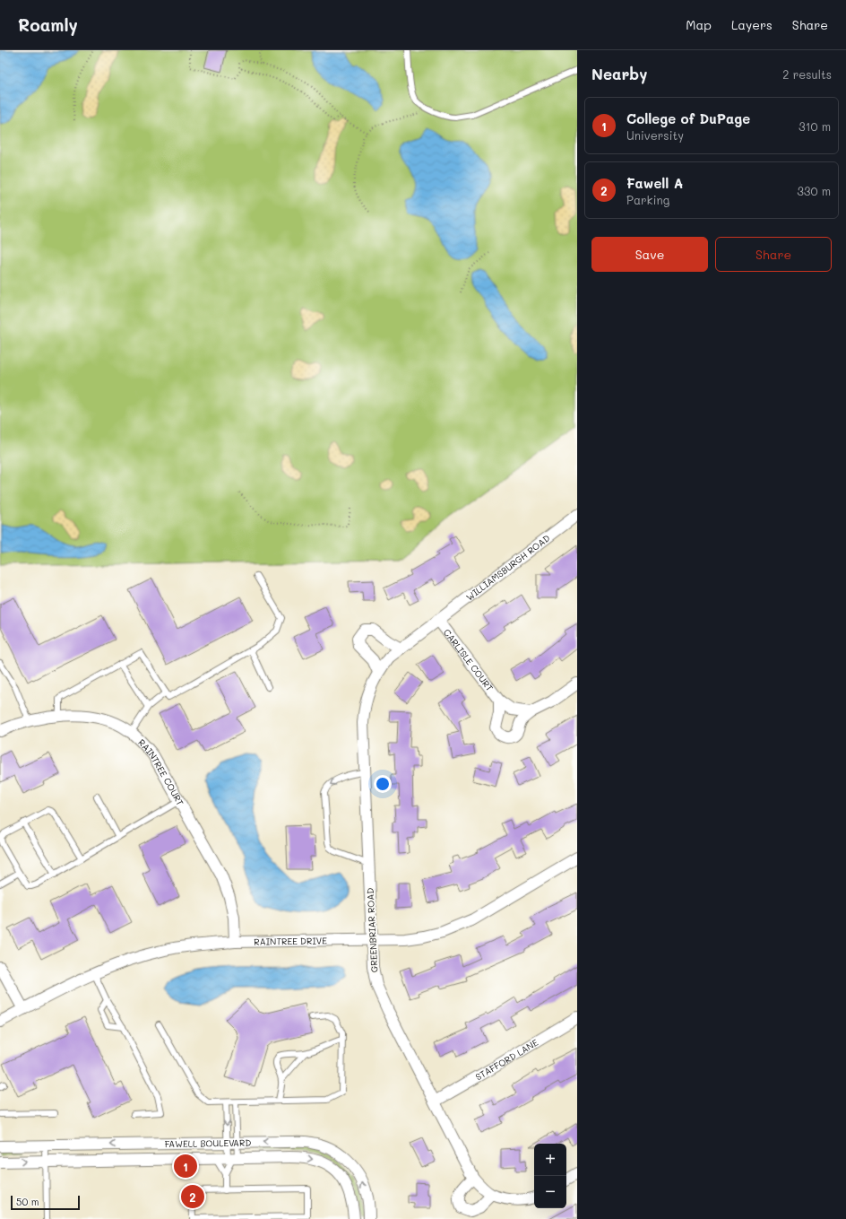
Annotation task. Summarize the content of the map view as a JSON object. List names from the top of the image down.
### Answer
{
  "streets": {
    "street": [
      "WILLIAMSBURGH ROAD",
      "CARLISLE COURT",
      "RAINTREE COURT",
      "GREENBRIAR ROAD",
      "RAINTREE DRIVE",
      "STAFFORD LANE",
      "FAWELL BOULEVARD"
    ]
  },
  "crossings": [
    ["WILLIAMSBURGH ROAD", "CARLISLE COURT"],
    ["WILLIAMSBURGH ROAD", "GREENBRIAR ROAD"],
    ["CARLISLE COURT", "GREENBRIAR ROAD"],
    ["RAINTREE COURT", "RAINTREE DRIVE"],
    ["GREENBRIAR ROAD", "RAINTREE DRIVE"],
    ["GREENBRIAR ROAD", "STAFFORD LANE"]
  ],
  "scale_bar": "50 m",
  "page": {
    "header": "Roamly",
    "nav": ["Map", "Layers", "Share"],
    "heading": ["Nearby", "2 results"],
    "list": [
      {
        "mark": "1",
        "name": "College of DuPage",
        "note": "University",
        "value": "310 m"
      },
      {
        "mark": "2",
        "name": "Fawell A",
        "note": "Parking",
        "value": "330 m"
      }
    ],
    "buttons": ["Save", "Share"],
    "map_buttons": ["+", "−"],
    "pins": ["1", "2"],
    "scale": "50 m"
  }
}
